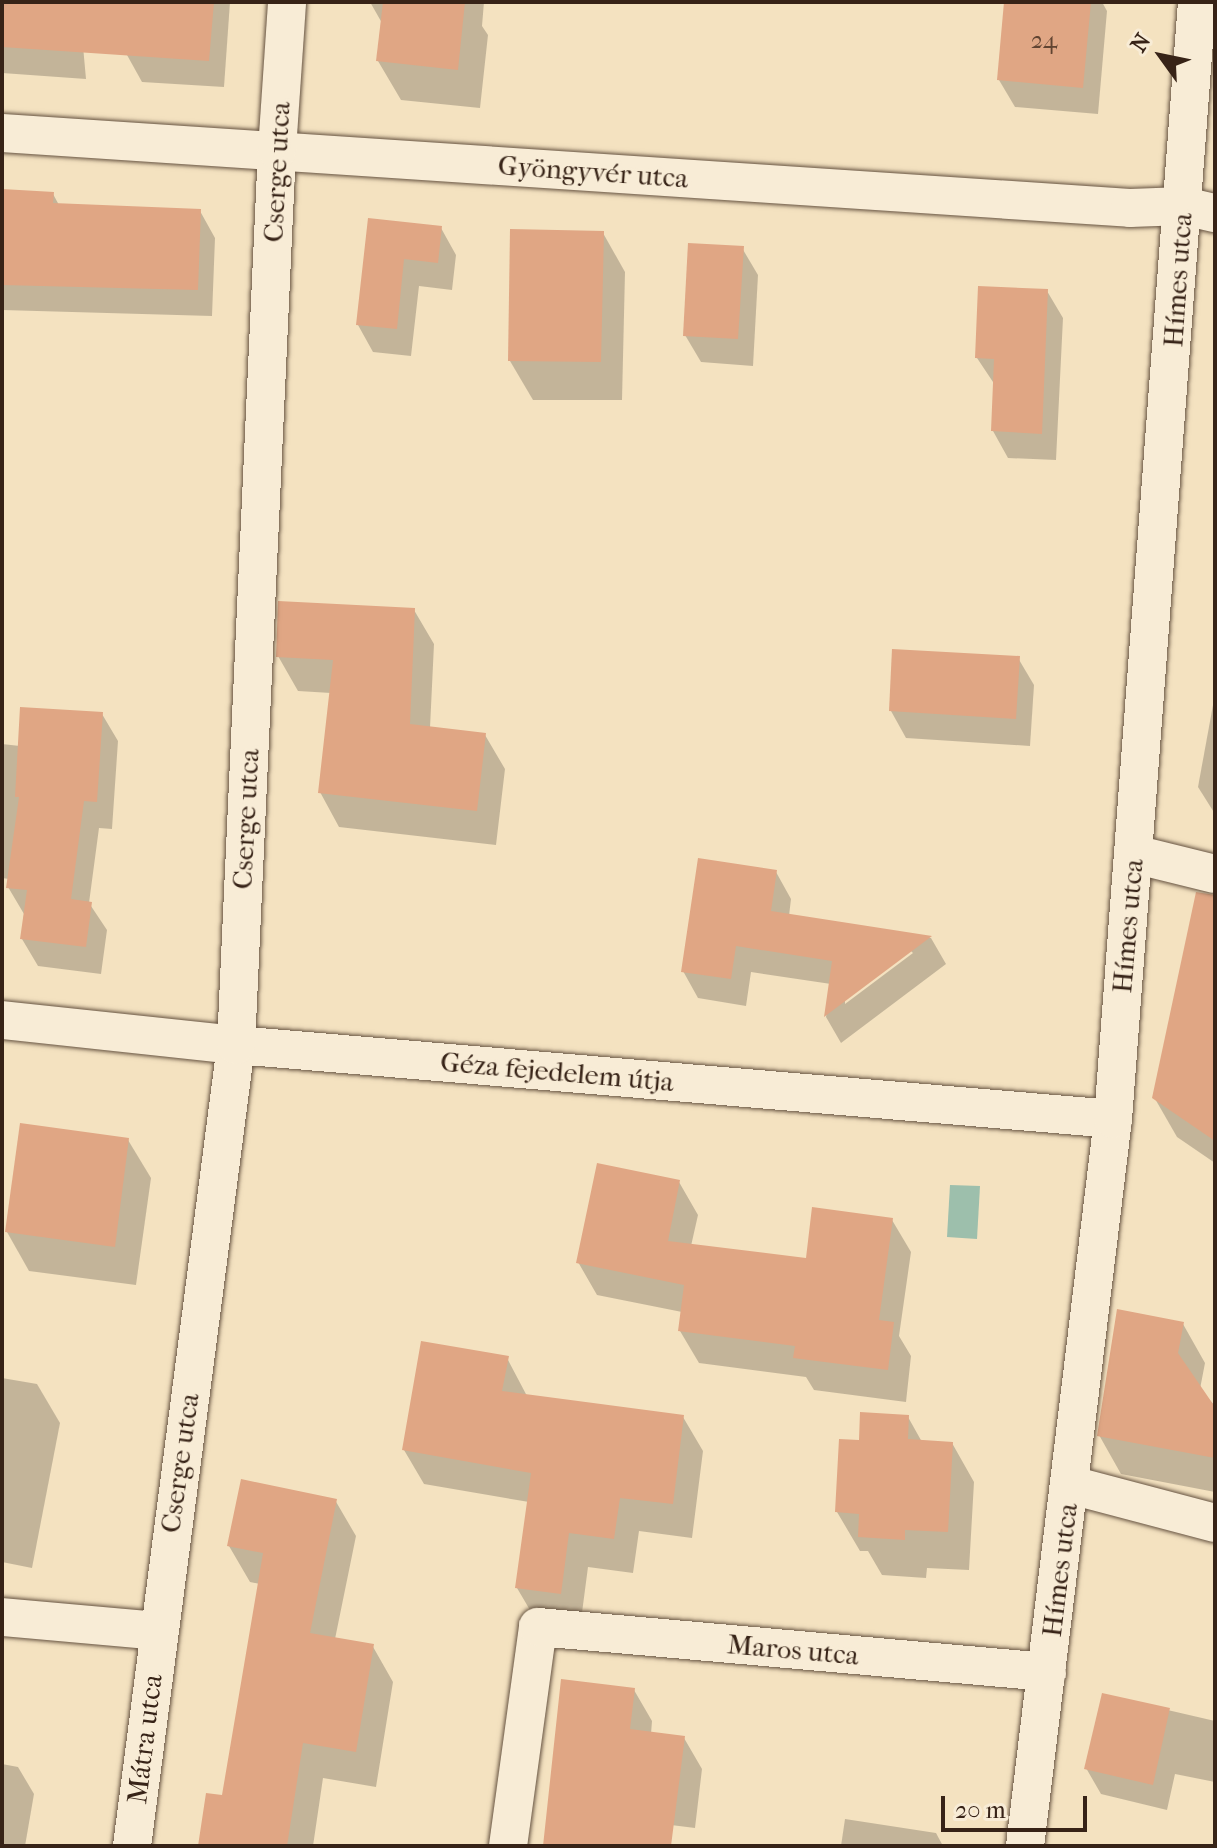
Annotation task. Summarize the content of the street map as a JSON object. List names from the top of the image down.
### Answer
{
  "streets": {
    "street": [
      "Cserge utca",
      "Gyöngyvér utca",
      "Hímes utca",
      "Géza fejedelem útja",
      "Maros utca",
      "Mátra utca"
    ]
  },
  "crossings": [
    ["Cserge utca", "Gyöngyvér utca"],
    ["Cserge utca", "Géza fejedelem útja"],
    ["Cserge utca", "Mátra utca"],
    ["Gyöngyvér utca", "Hímes utca"],
    ["Hímes utca", "Géza fejedelem útja"],
    ["Hímes utca", "Maros utca"]
  ],
  "house_numbers": ["24"],
  "scale_bar": "20 m",
  "north": "top left"
}
